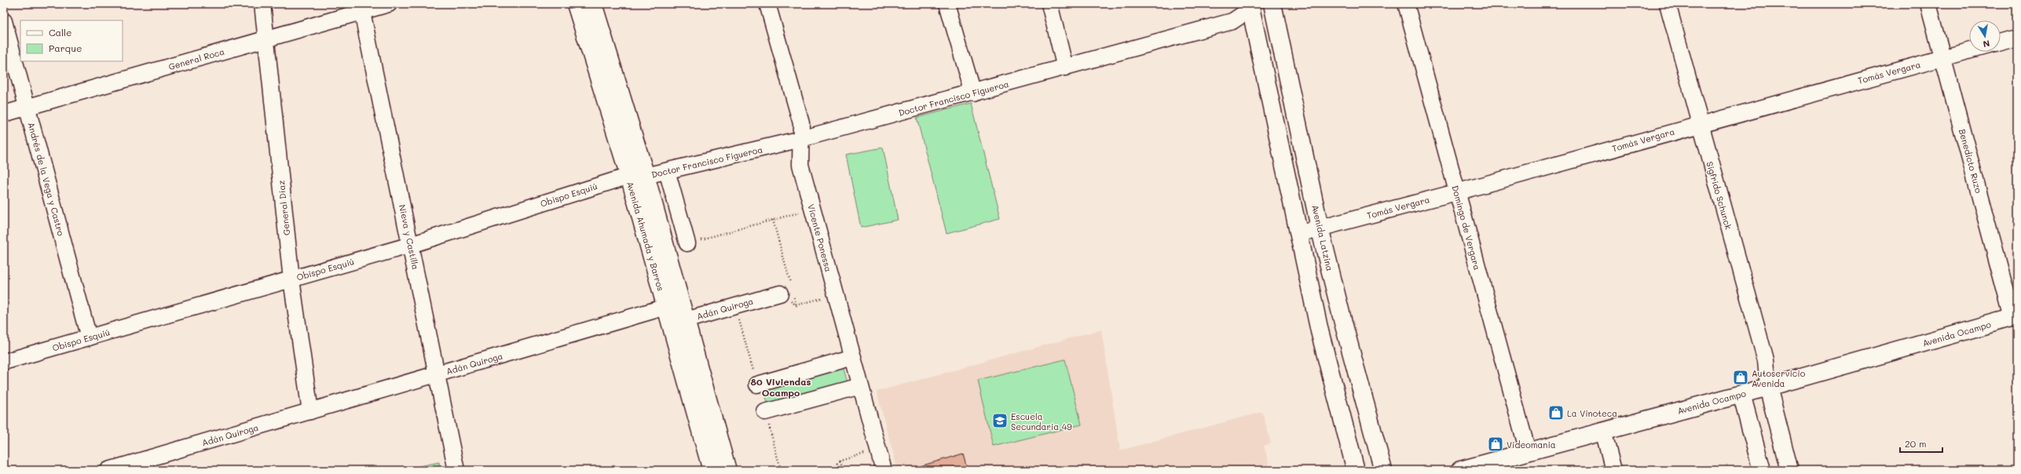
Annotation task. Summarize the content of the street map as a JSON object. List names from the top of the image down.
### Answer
{
  "streets": {
    "main road": ["Avenida Ahumada y Barros", "Avenida Latzina", "Avenida Ocampo"],
    "street": [
      "General Roca",
      "Tomás Vergara",
      "Doctor Francisco Figueroa",
      "Benedicto Ruzo",
      "Andrés de la Vega y Castro",
      "Obispo Esquiú",
      "Sigfrido Schunck",
      "General Díaz",
      "Domingo de Vergara",
      "Nieva y Castilla",
      "Vicente Ponessa",
      "Adán Quiroga"
    ]
  },
  "crossings": [
    ["General Roca", "Andrés de la Vega y Castro"],
    ["General Roca", "General Díaz"],
    ["General Roca", "Nieva y Castilla"],
    ["Tomás Vergara", "Benedicto Ruzo"],
    ["Tomás Vergara", "Sigfrido Schunck"],
    ["Tomás Vergara", "Domingo de Vergara"],
    ["Tomás Vergara", "Avenida Latzina"],
    ["Doctor Francisco Figueroa", "Obispo Esquiú"],
    ["Doctor Francisco Figueroa", "Avenida Ahumada y Barros"],
    ["Doctor Francisco Figueroa", "Vicente Ponessa"],
    ["Benedicto Ruzo", "Avenida Ocampo"],
    ["Andrés de la Vega y Castro", "Obispo Esquiú"],
    ["Obispo Esquiú", "General Díaz"],
    ["Obispo Esquiú", "Avenida Ahumada y Barros"],
    ["Obispo Esquiú", "Nieva y Castilla"],
    ["Sigfrido Schunck", "Avenida Ocampo"],
    ["General Díaz", "Adán Quiroga"],
    ["Domingo de Vergara", "Avenida Ocampo"],
    ["Avenida Ahumada y Barros", "Adán Quiroga"],
    ["Nieva y Castilla", "Adán Quiroga"]
  ],
  "districts": ["80 Viviendas Ocampo"],
  "places": {
    "shop": ["Autoservicio Avenida", "La Vinoteca", "Videomania"],
    "school or university": ["Escuela Secundaria 49"]
  },
  "legend": ["Calle", "Parque"],
  "scale_bar": "20 m",
  "north": "bottom"
}
